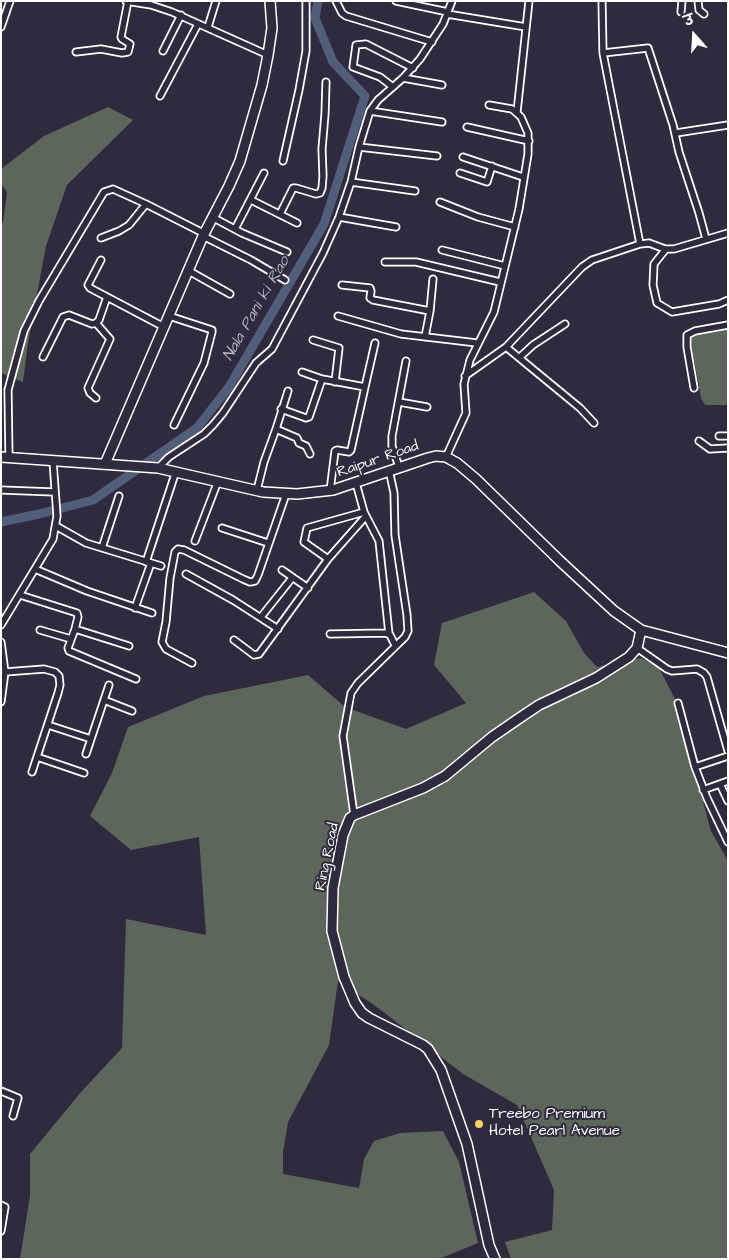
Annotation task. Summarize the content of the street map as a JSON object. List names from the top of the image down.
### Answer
{
  "streets": {
    "street": ["Raipur Road", "Ring Road"]
  },
  "water": ["Nala Pani ki Rao"],
  "places": ["Treebo Premium Hotel Pearl Avenue"],
  "north": "top"
}
